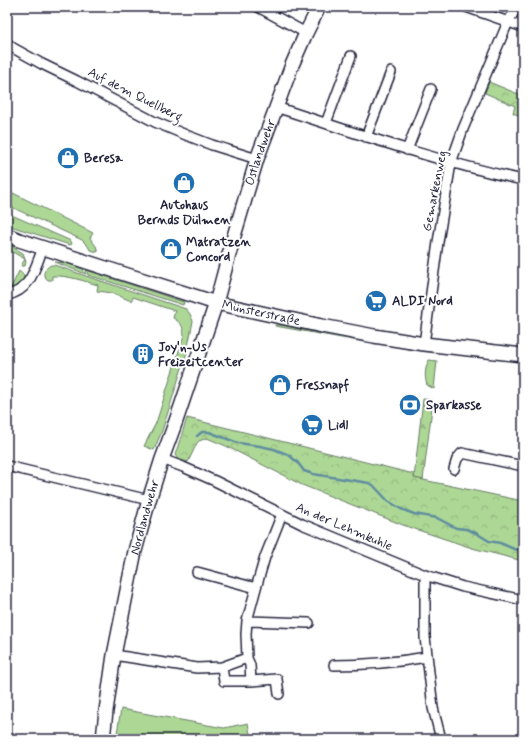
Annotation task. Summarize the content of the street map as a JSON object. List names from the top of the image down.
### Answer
{
  "streets": {
    "main road": ["Ostlandwehr", "Münsterstraße", "Nordlandwehr"],
    "street": ["Auf dem Quellberg", "Gemarkenweg", "An der Lehmkuhle"]
  },
  "crossings": [
    ["Auf dem Quellberg", "Ostlandwehr"],
    ["Ostlandwehr", "Münsterstraße"],
    ["Ostlandwehr", "Nordlandwehr"],
    ["Gemarkenweg", "Münsterstraße"],
    ["Münsterstraße", "Nordlandwehr"],
    ["Nordlandwehr", "An der Lehmkuhle"]
  ],
  "places": {
    "shop": [
      "Beresa",
      "Autohaus Bernds Dülmen",
      "Matratzen Concord",
      "Fressnapf"
    ],
    "supermarket": ["ALDI Nord", "Lidl"],
    "building": ["Joy'n-Us Freizeitcenter"],
    "bank": ["Sparkasse"]
  }
}
